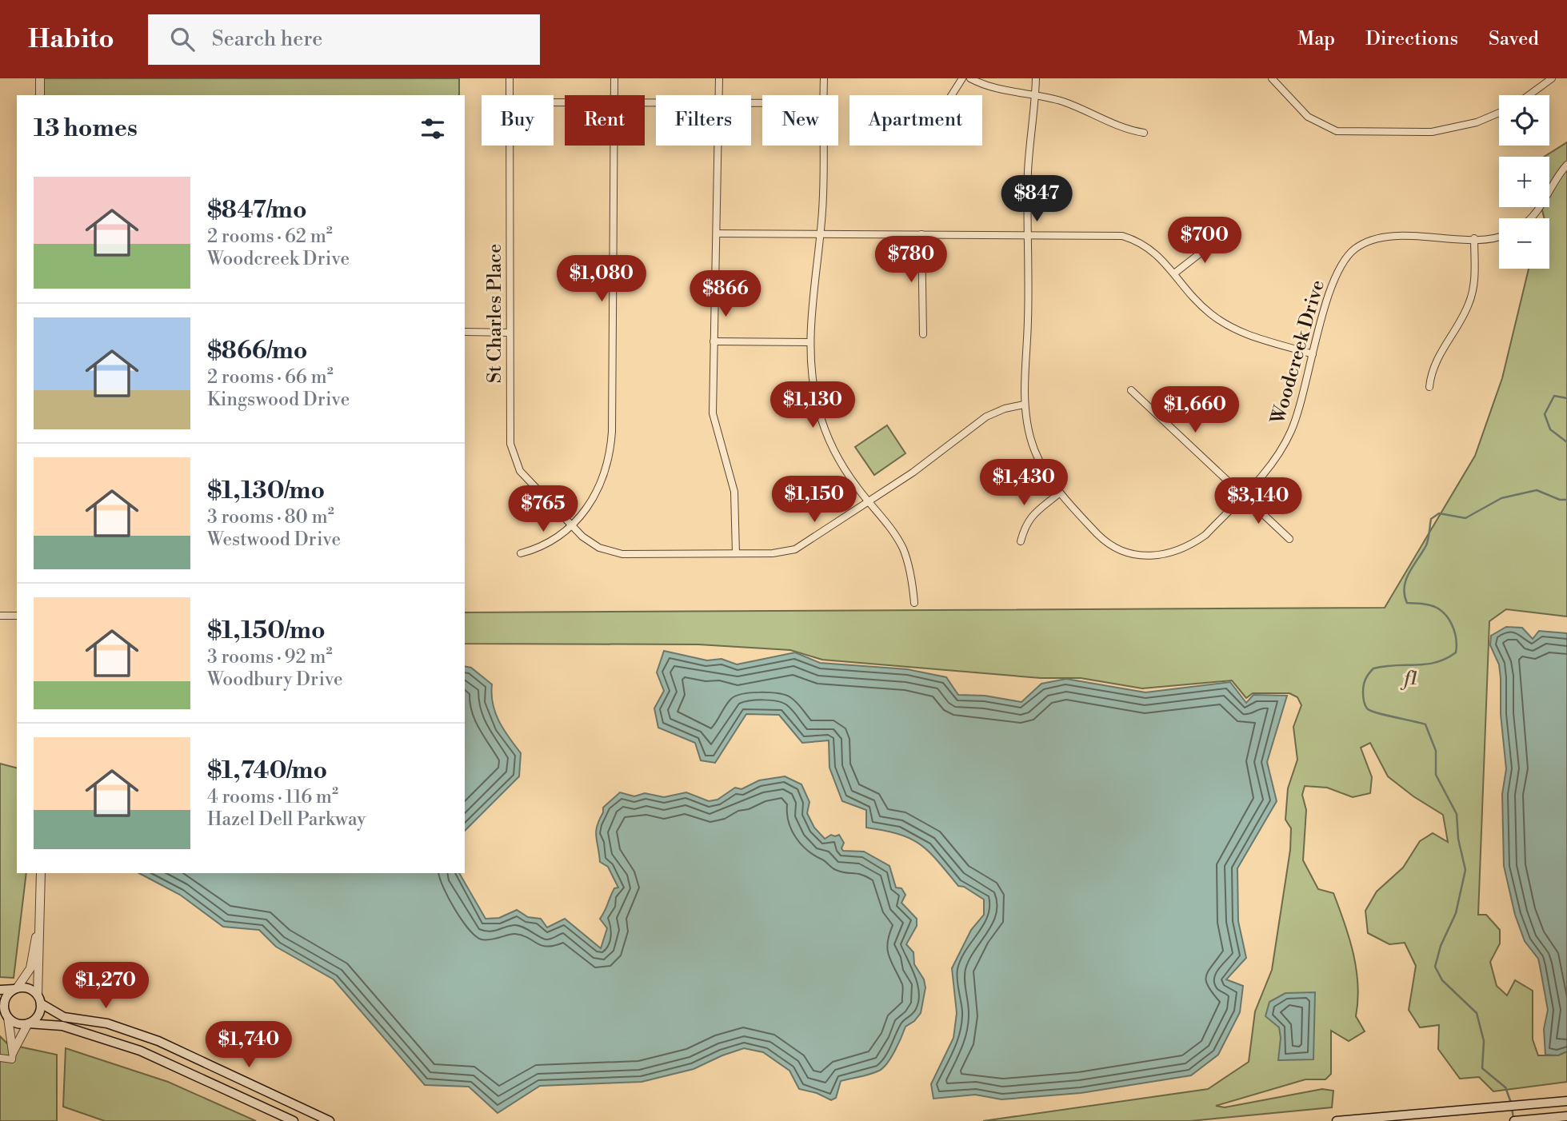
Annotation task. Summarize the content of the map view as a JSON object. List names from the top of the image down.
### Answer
{
  "streets": {
    "street": ["St Charles Place", "Woodcreek Drive"]
  },
  "crossings": [
    ["St Charles Place", "Woodcreek Drive"]
  ],
  "parks": ["f1"],
  "page": {
    "header": "Habito",
    "search": "Search here",
    "nav": ["Map", "Directions", "Saved"],
    "map_buttons": ["+", "−"],
    "chip": [
      "Buy",
      "Rent",
      "Filters",
      "New",
      "Apartment"
    ],
    "heading": "13 homes",
    "list": [
      {
        "name": "$847/mo",
        "note": "2 rooms · 62 m² · Woodcreek Drive"
      },
      {
        "name": "$866/mo",
        "note": "2 rooms · 66 m² · Kingswood Drive"
      },
      {
        "name": "$1,130/mo",
        "note": "3 rooms · 80 m² · Westwood Drive"
      },
      {
        "name": "$1,150/mo",
        "note": "3 rooms · 92 m² · Woodbury Drive"
      },
      {
        "name": "$1,740/mo",
        "note": "4 rooms · 116 m² · Hazel Dell Parkway"
      }
    ],
    "price": [
      "$847",
      "$700",
      "$780",
      "$1,080",
      "$866",
      "$1,130",
      "$1,660",
      "$1,430",
      "$1,150",
      "$3,140",
      "$765",
      "$1,270",
      "$1,740"
    ]
  }
}
